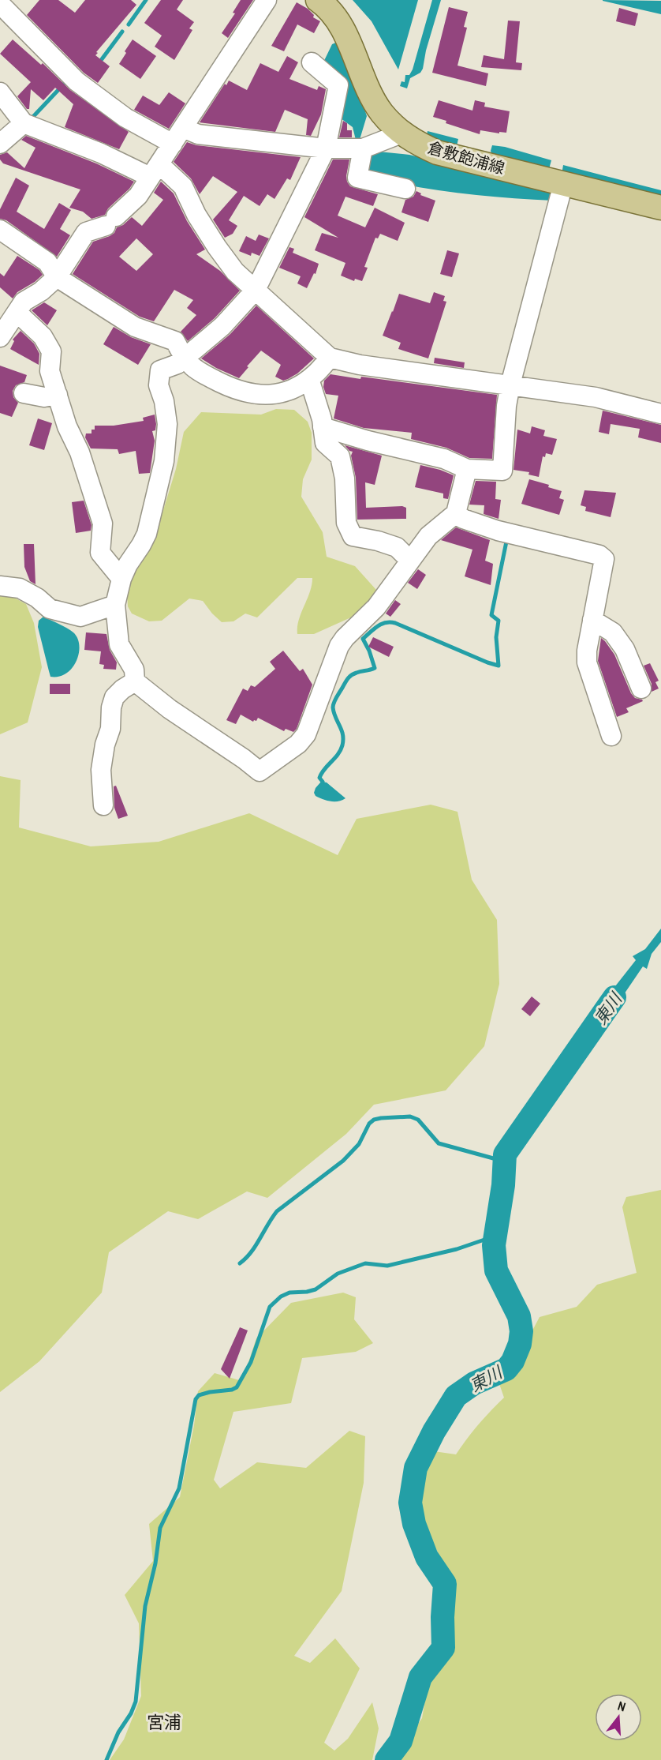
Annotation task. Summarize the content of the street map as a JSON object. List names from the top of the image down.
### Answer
{
  "streets": {
    "main road": ["倉敷飽浦線"]
  },
  "districts": ["宮浦"],
  "water": ["東川"],
  "north": "top"
}
